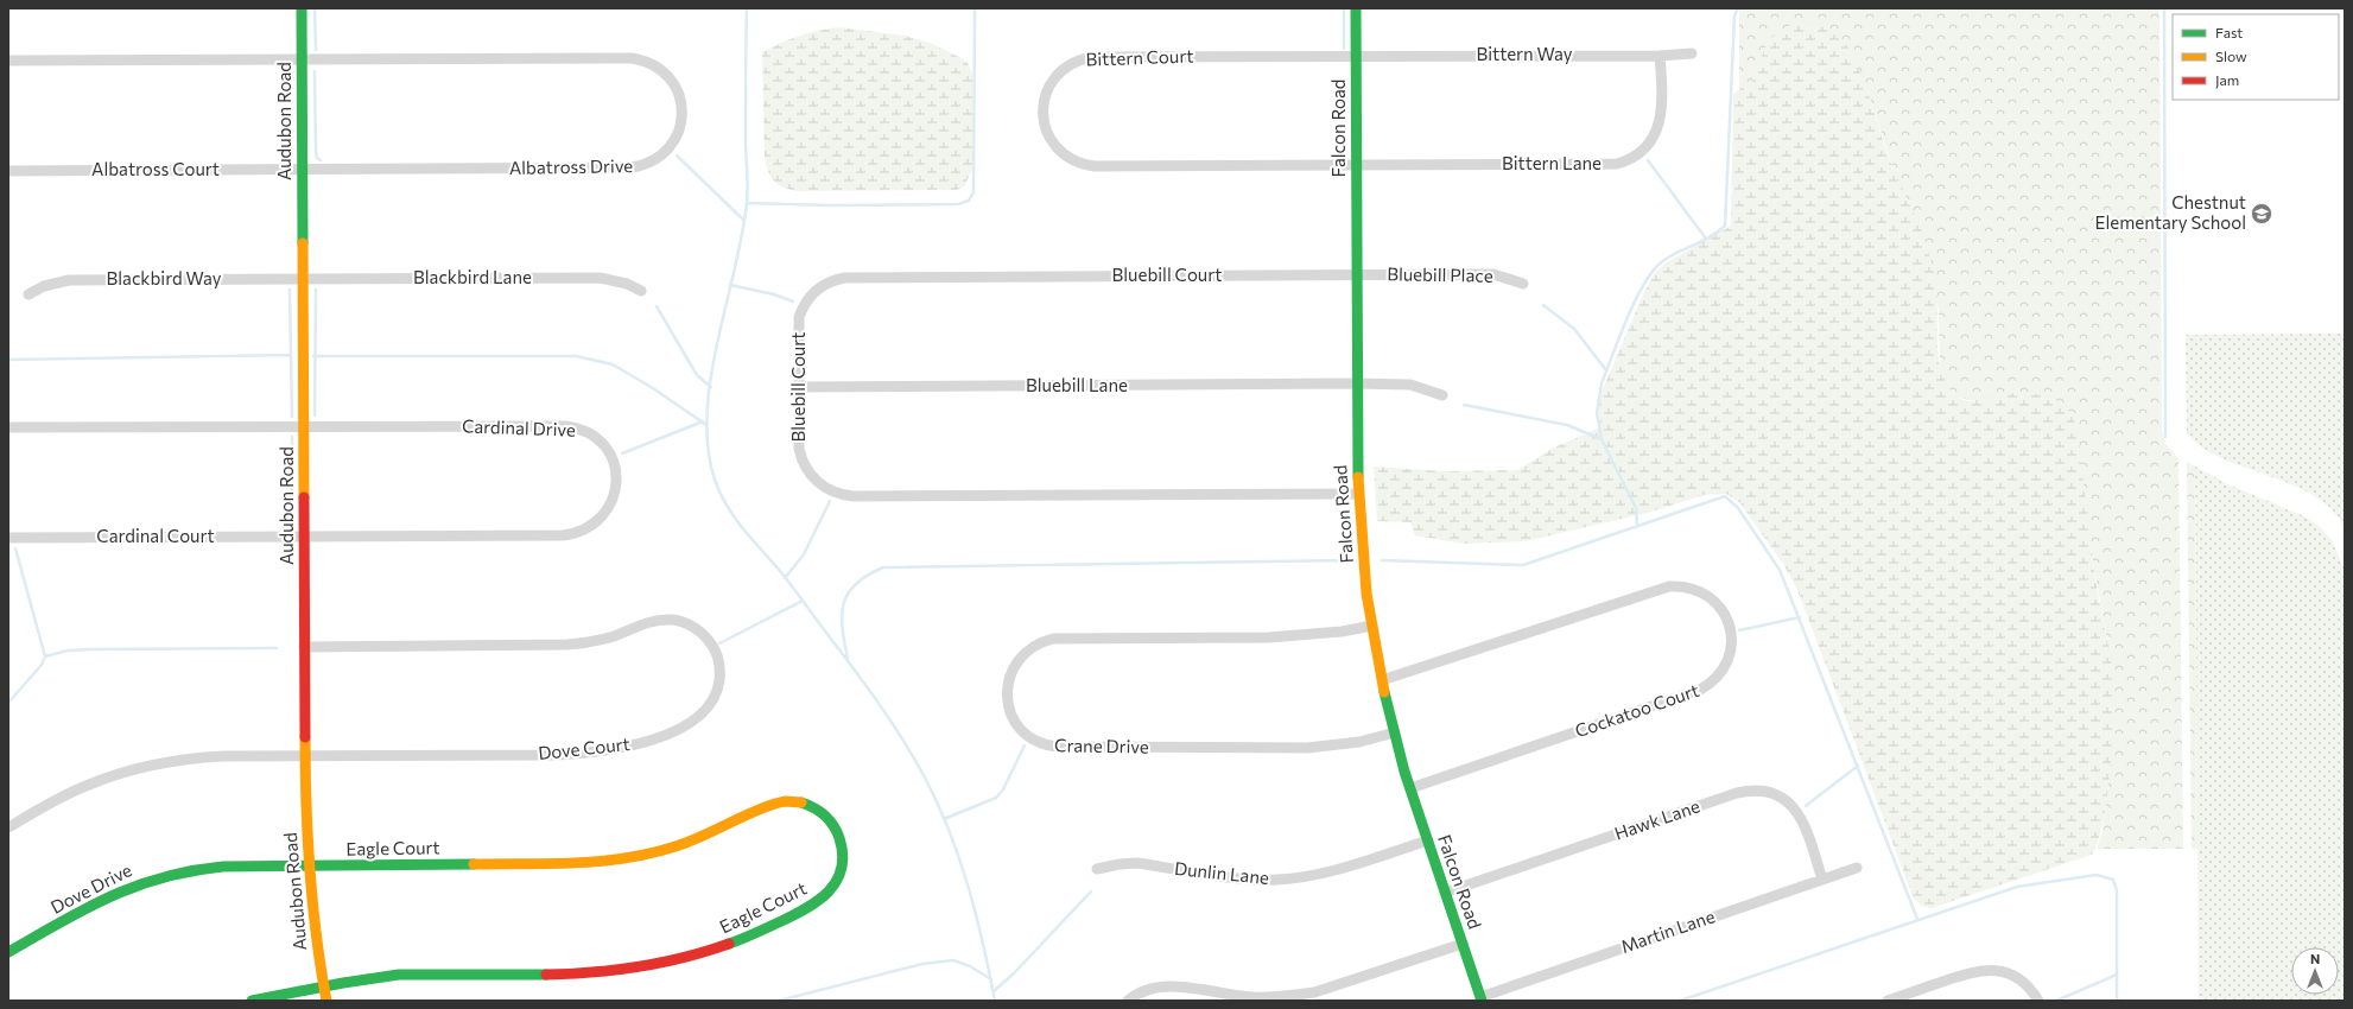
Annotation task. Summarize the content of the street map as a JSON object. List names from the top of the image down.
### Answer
{
  "streets": {
    "street": [
      "Bittern Way",
      "Bittern Court",
      "Audubon Road",
      "Falcon Road",
      "Bittern Lane",
      "Albatross Drive",
      "Albatross Court",
      "Bluebill Court",
      "Bluebill Place",
      "Blackbird Lane",
      "Blackbird Way",
      "Bluebill Lane",
      "Cardinal Drive",
      "Cardinal Court",
      "Cockatoo Court",
      "Crane Drive",
      "Dove Court",
      "Hawk Lane",
      "Eagle Court",
      "Dunlin Lane",
      "Dove Drive",
      "Martin Lane"
    ]
  },
  "crossings": [
    ["Bittern Way", "Bittern Court"],
    ["Bittern Way", "Falcon Road"],
    ["Bittern Way", "Bittern Lane"],
    ["Bittern Court", "Falcon Road"],
    ["Bittern Court", "Bittern Lane"],
    ["Audubon Road", "Albatross Drive"],
    ["Audubon Road", "Albatross Court"],
    ["Audubon Road", "Blackbird Lane"],
    ["Audubon Road", "Blackbird Way"],
    ["Audubon Road", "Cardinal Drive"],
    ["Audubon Road", "Cardinal Court"],
    ["Audubon Road", "Dove Court"],
    ["Audubon Road", "Eagle Court"],
    ["Audubon Road", "Dove Drive"],
    ["Falcon Road", "Bittern Lane"],
    ["Falcon Road", "Bluebill Court"],
    ["Falcon Road", "Bluebill Place"],
    ["Falcon Road", "Bluebill Lane"],
    ["Falcon Road", "Cockatoo Court"],
    ["Falcon Road", "Crane Drive"],
    ["Falcon Road", "Hawk Lane"],
    ["Falcon Road", "Dunlin Lane"],
    ["Falcon Road", "Martin Lane"],
    ["Albatross Drive", "Albatross Court"],
    ["Bluebill Court", "Bluebill Place"],
    ["Bluebill Court", "Bluebill Lane"],
    ["Blackbird Lane", "Blackbird Way"],
    ["Cardinal Drive", "Cardinal Court"],
    ["Hawk Lane", "Martin Lane"],
    ["Eagle Court", "Dove Drive"]
  ],
  "places": {
    "school or university": ["Chestnut Elementary School"]
  },
  "legend": ["Fast", "Slow", "Jam"],
  "north": "top"
}
